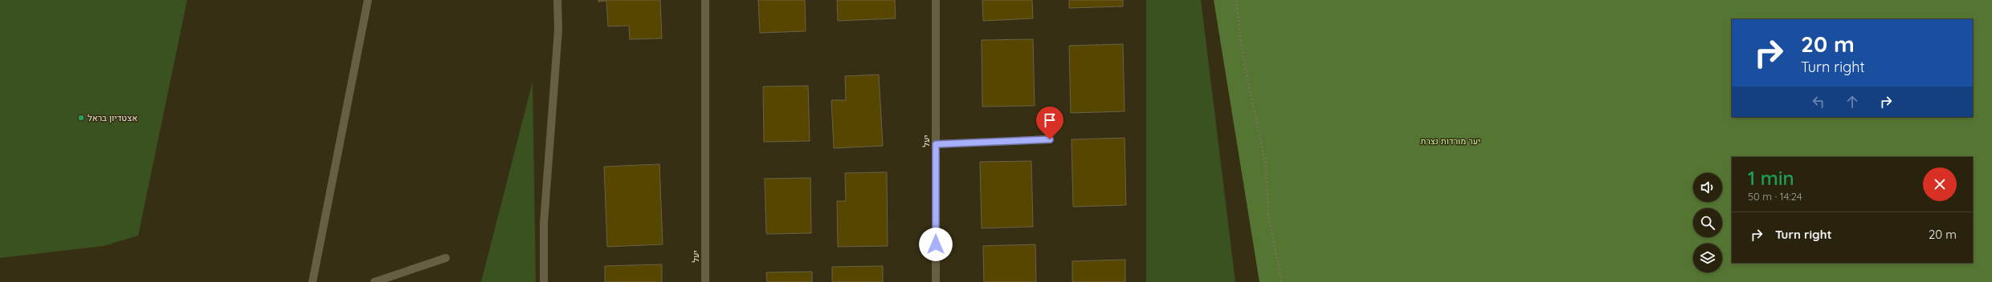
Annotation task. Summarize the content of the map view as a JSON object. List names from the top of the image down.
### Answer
{
  "streets": {
    "street": ["יעל"]
  },
  "parks": ["יער מורדות נצרת"],
  "places": ["אצטדיון בראל"],
  "page": {
    "turn": ["20 m", "Turn right"],
    "heading": ["1 min", "50 m · 14:24"],
    "list": [
      {
        "name": "Turn right",
        "value": "20 m"
      }
    ]
  }
}
